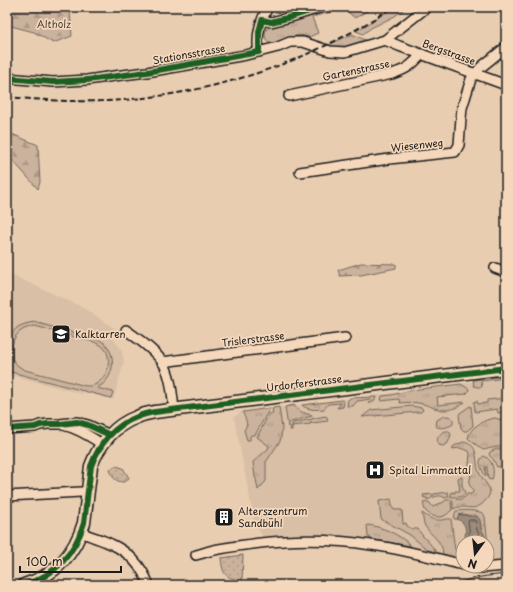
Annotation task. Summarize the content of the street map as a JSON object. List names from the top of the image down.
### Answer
{
  "streets": {
    "main road": ["Urdorferstrasse"],
    "street": [
      "Bergstrasse",
      "Stationsstrasse",
      "Gartenstrasse",
      "Wiesenweg",
      "Trislerstrasse"
    ]
  },
  "crossings": [
    ["Bergstrasse", "Stationsstrasse"],
    ["Bergstrasse", "Gartenstrasse"],
    ["Bergstrasse", "Wiesenweg"]
  ],
  "parks": ["Altholz"],
  "places": {
    "school or university": ["Kalktarren"],
    "hospital": ["Spital Limmattal"],
    "building": ["Alterszentrum Sandbühl"]
  },
  "scale_bar": "100 m",
  "north": "bottom"
}
